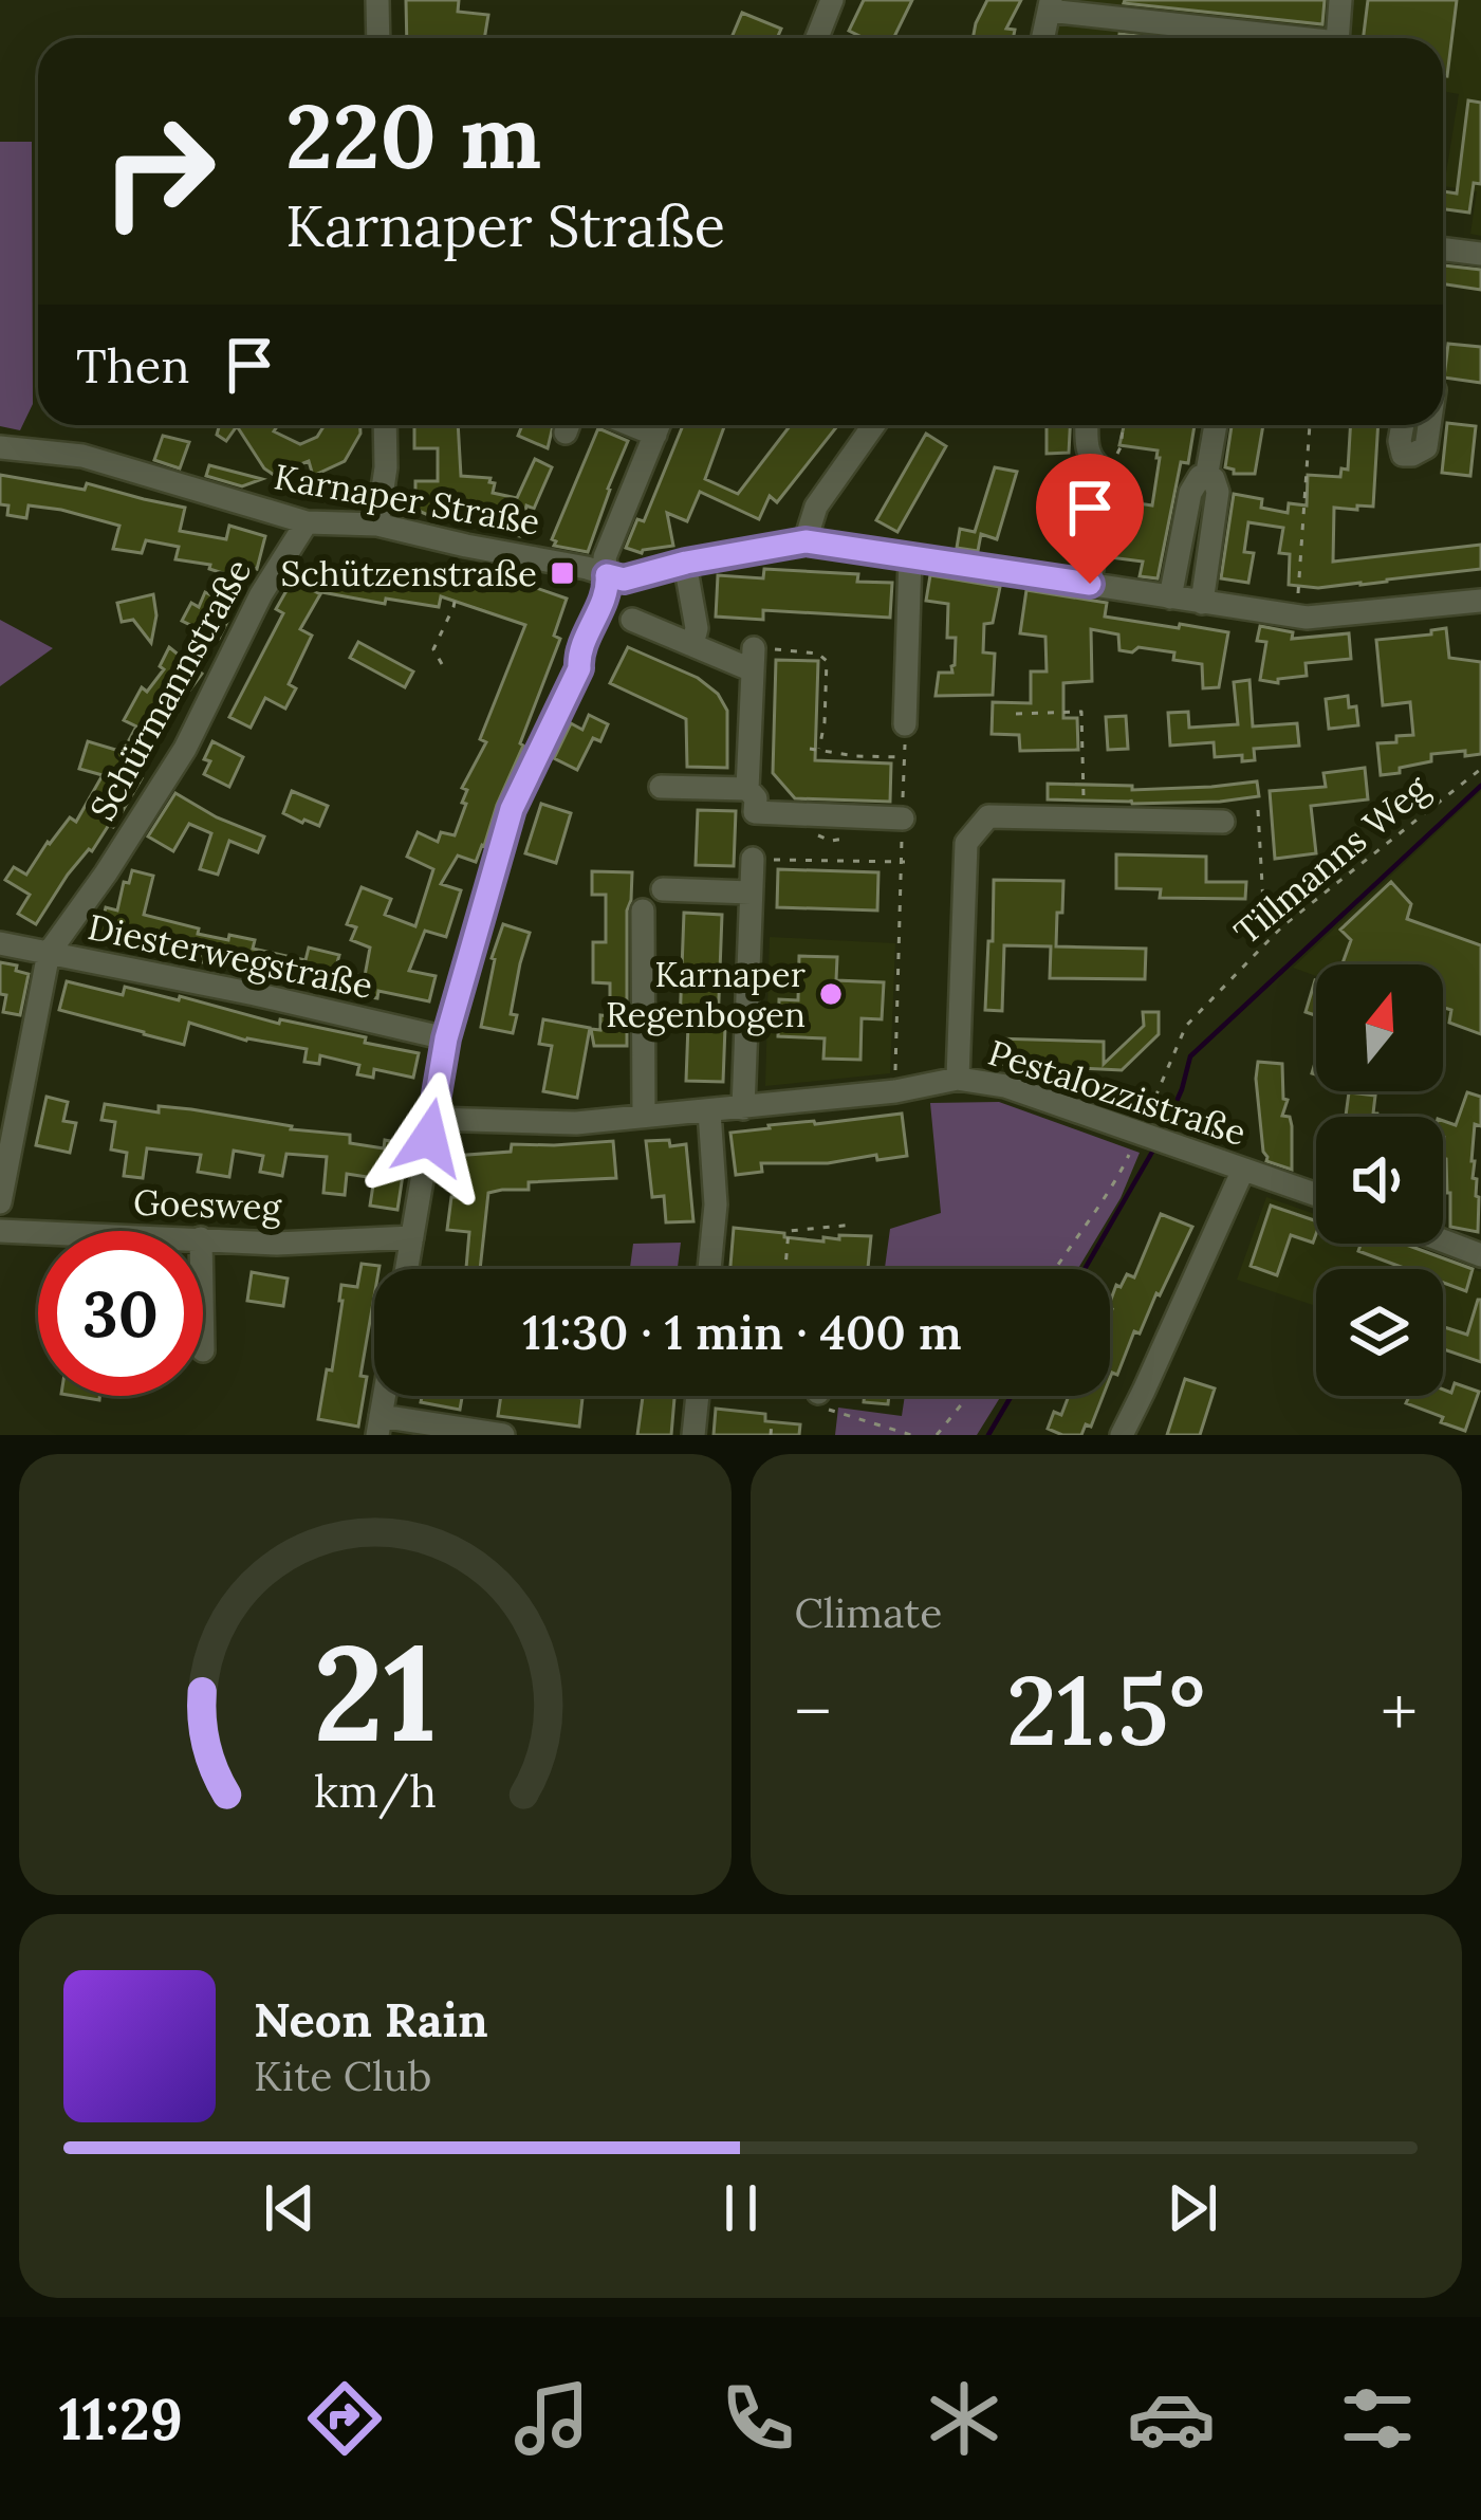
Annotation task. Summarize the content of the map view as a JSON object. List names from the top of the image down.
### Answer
{
  "streets": {
    "street": [
      "Karnaper Straße",
      "Schürmannstraße",
      "Diesterwegstraße",
      "Pestalozzistraße",
      "Goesweg"
    ],
    "path": ["Tillmanns Weg"]
  },
  "crossings": [
    ["Karnaper Straße", "Schürmannstraße"],
    ["Schürmannstraße", "Diesterwegstraße"],
    ["Tillmanns Weg", "Pestalozzistraße"]
  ],
  "places": {
    "transit": ["Schützenstraße"],
    "other": ["Karnaper Regenbogen"]
  },
  "north": "top",
  "page": {
    "turn": ["220 m", "Karnaper Straße"],
    "then": "Then",
    "limit": "30",
    "trip": "11:30 · 1 min · 400 m",
    "tile": "Climate",
    "heat": ["−", "21.5°", "+"],
    "song": ["Neon Rain", "Kite Club"],
    "tabs": "11:29",
    "gauge": ["21", "km/h"]
  }
}
